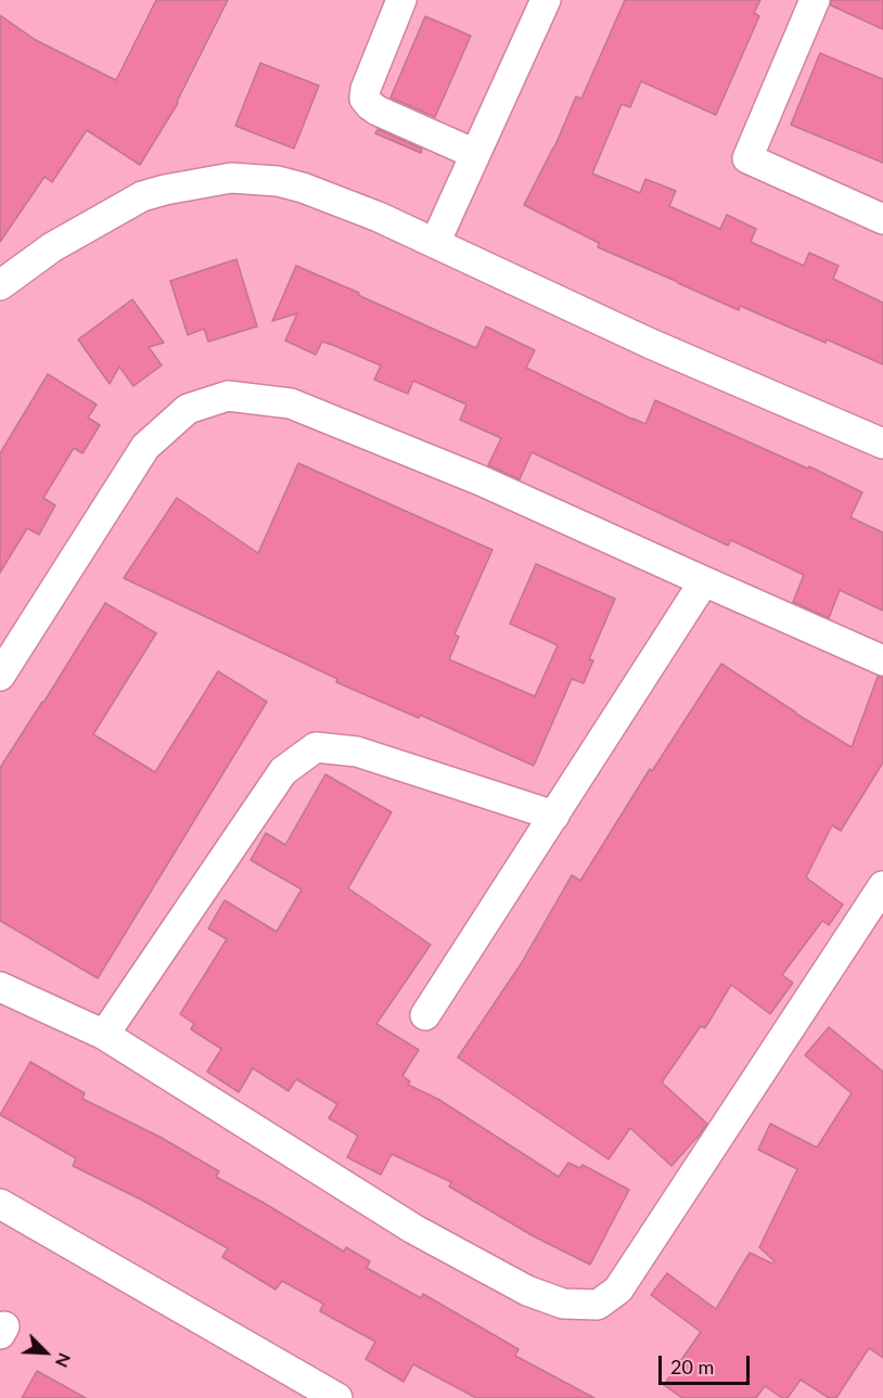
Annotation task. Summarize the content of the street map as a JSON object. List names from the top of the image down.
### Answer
{
  "scale_bar": "20 m",
  "north": "bottom right"
}
